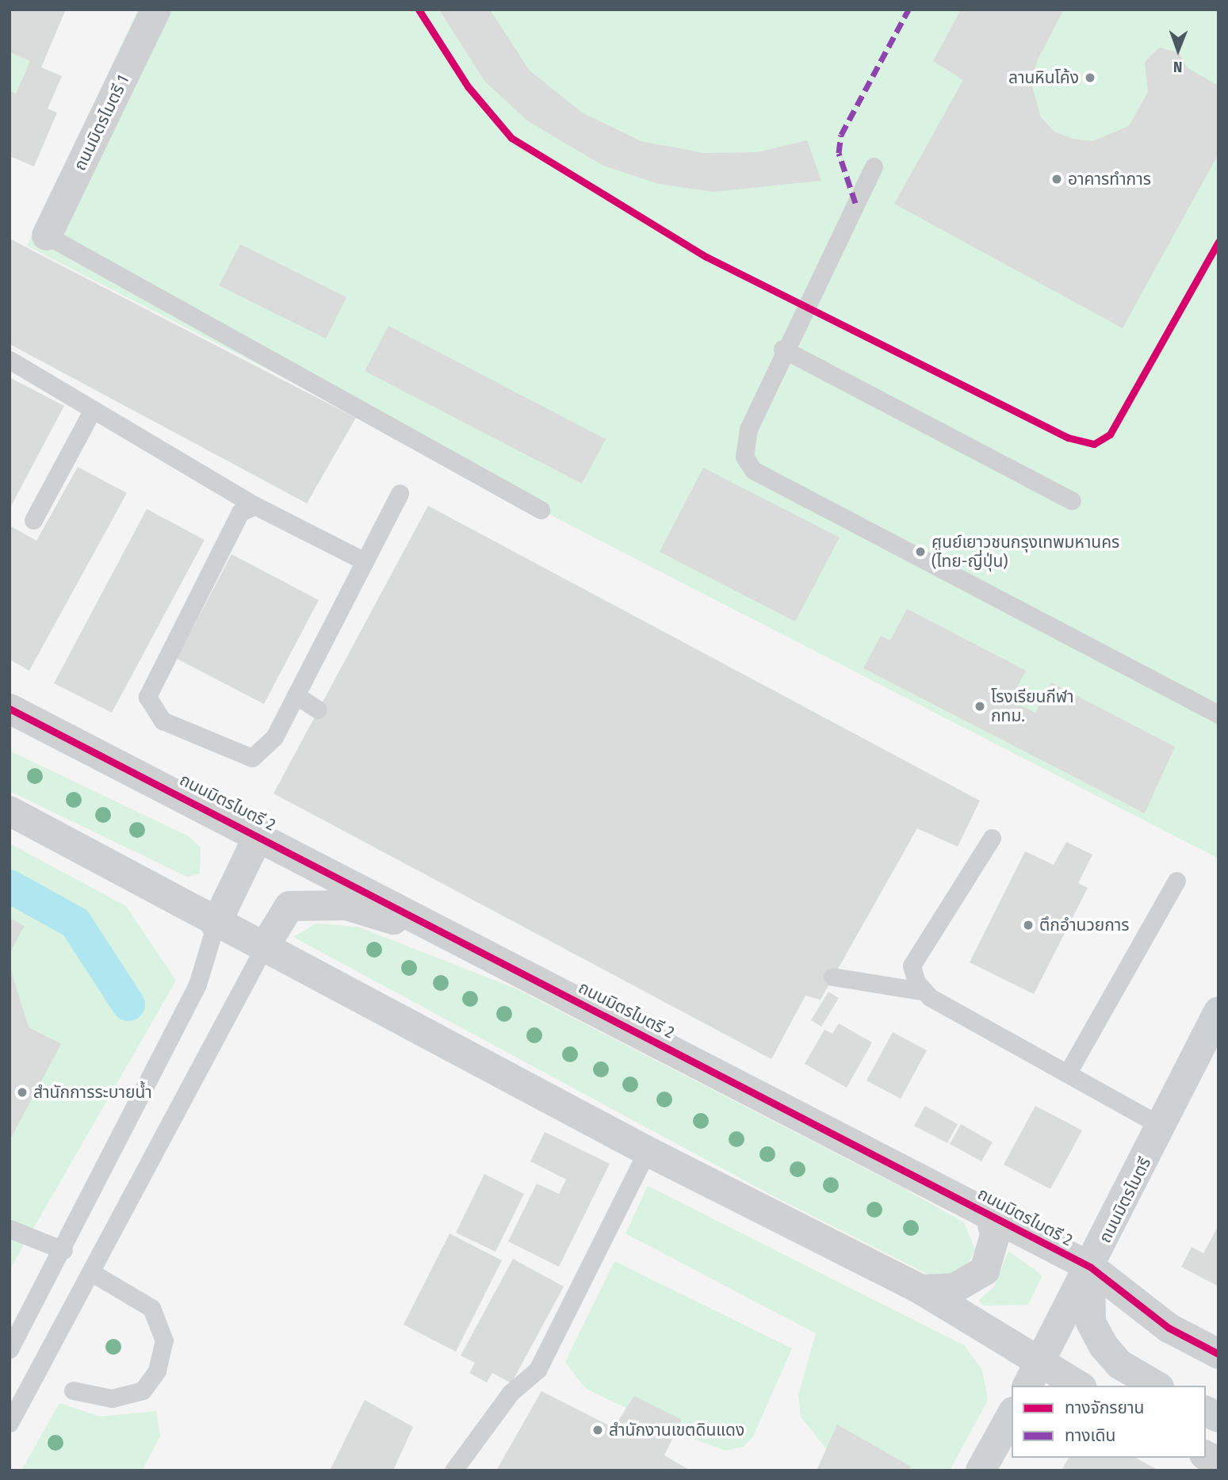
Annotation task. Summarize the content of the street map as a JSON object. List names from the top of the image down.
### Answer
{
  "streets": {
    "street": ["ถนนมิตรไมตรี 1", "ถนนมิตรไมตรี 2", "ถนนมิตรไมตรี"]
  },
  "crossings": [
    ["ถนนมิตรไมตรี 2", "ถนนมิตรไมตรี"]
  ],
  "places": [
    "ลานหินโค้ง",
    "อาคารทำการ",
    "ศูนย์เยาวชนกรุงเทพมหานคร (ไทย-ญี่ปุ่น)",
    "โรงเรียนกีฬา กทม.",
    "ตึกอำนวยการ",
    "สำนักการระบายน้ำ",
    "สำนักงานเขตดินแดง"
  ],
  "legend": ["ทางจักรยาน", "ทางเดิน"],
  "north": "bottom"
}
